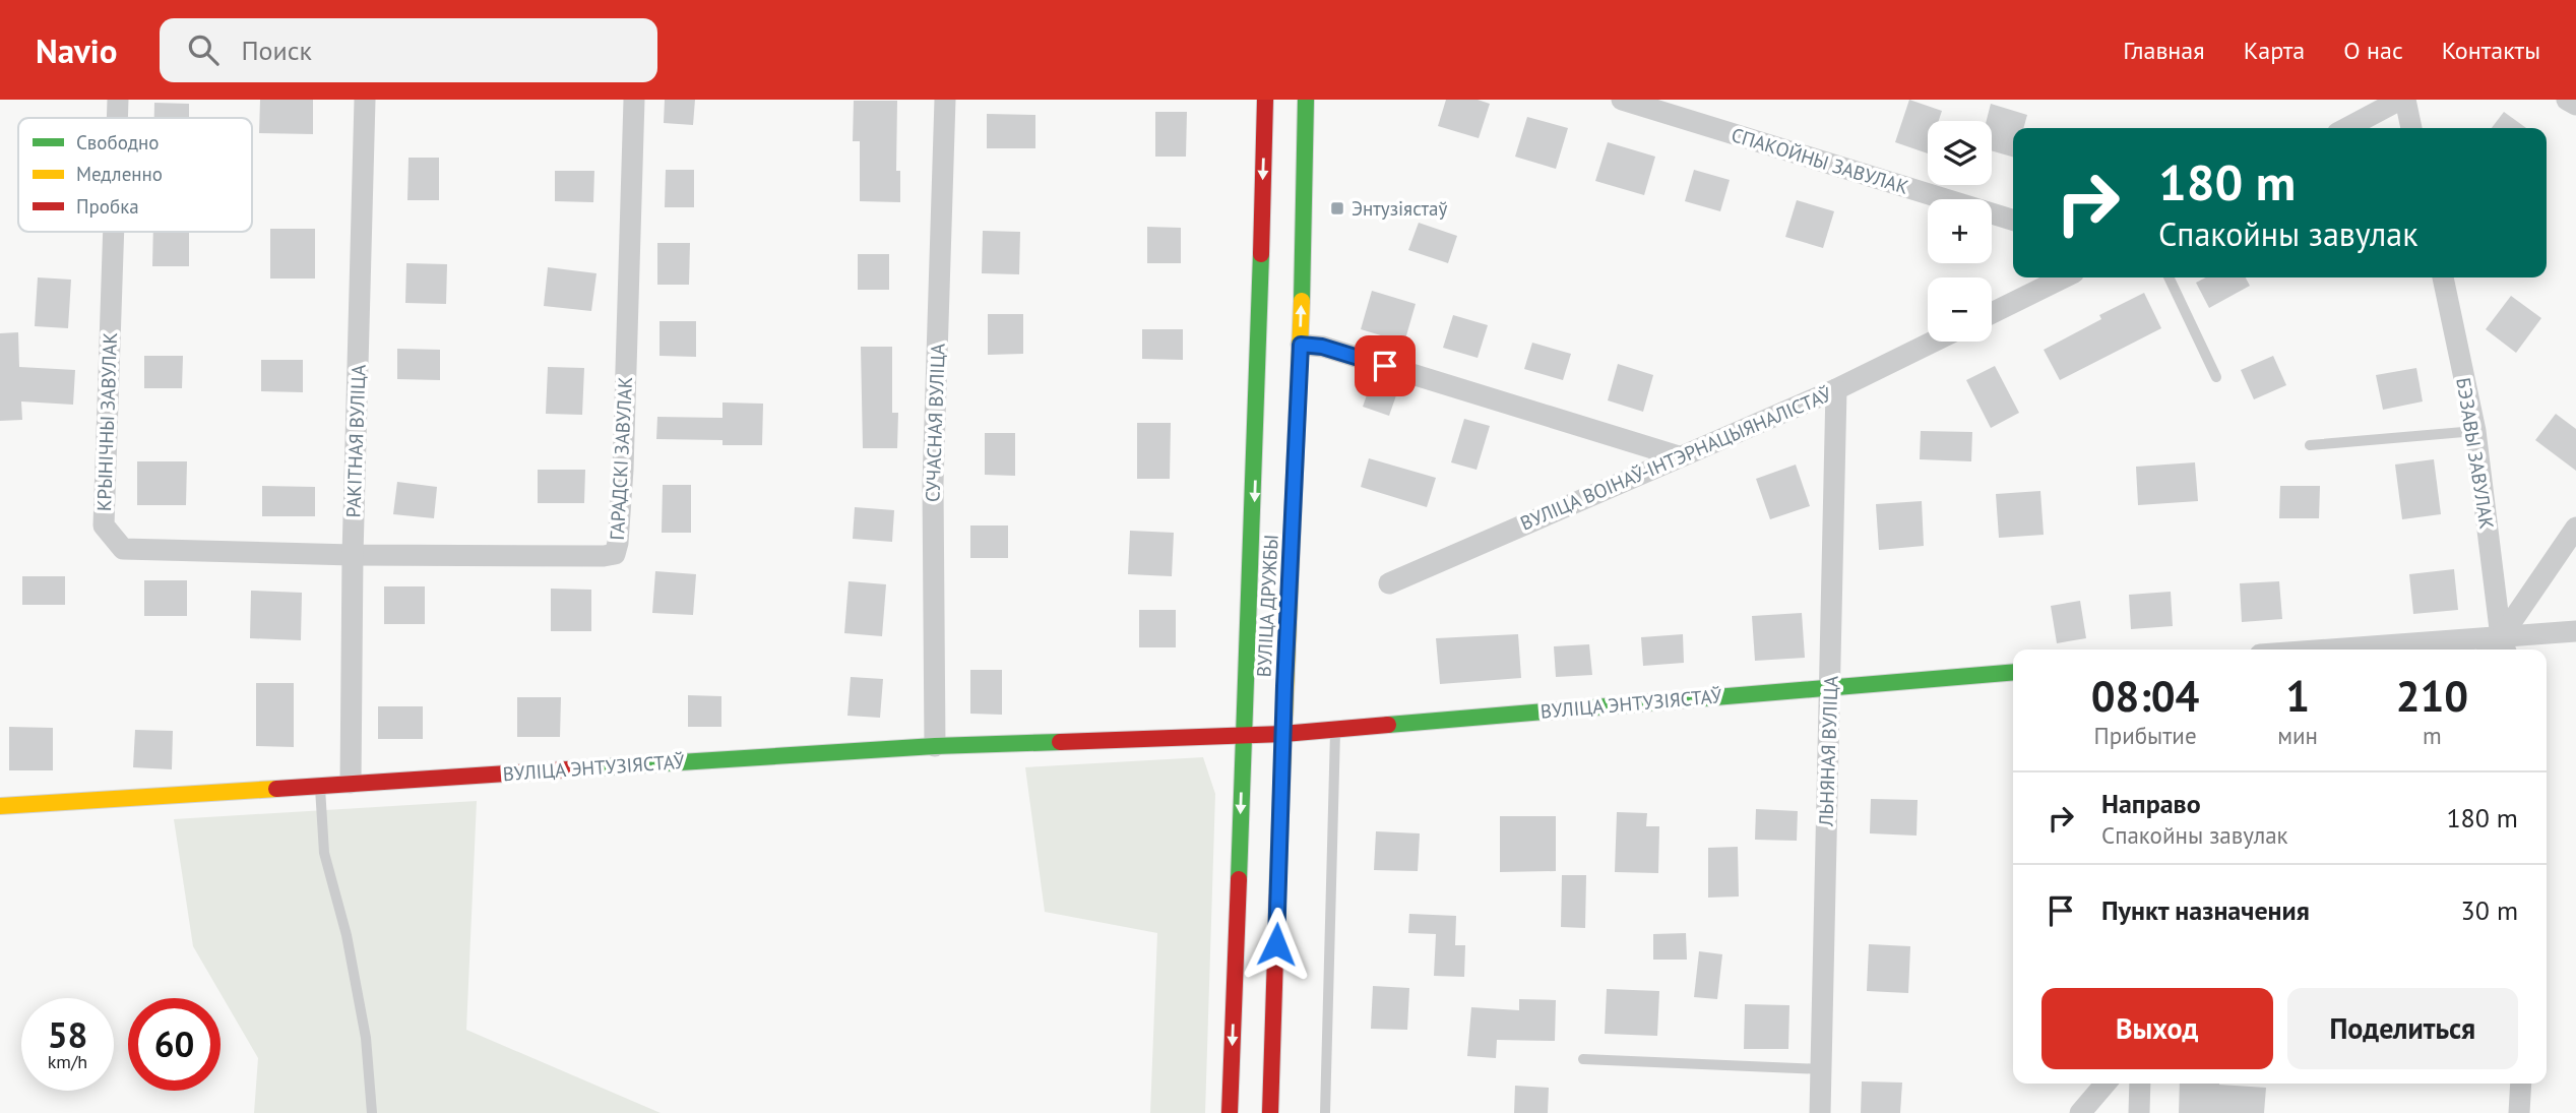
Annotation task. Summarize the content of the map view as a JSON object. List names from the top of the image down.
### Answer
{
  "streets": {
    "street": [
      "СПАКОЙНЫ ЗАВУЛАК",
      "КРЫНІЧНЫ ЗАВУЛАК",
      "СУЧАСНАЯ ВУЛІЦА",
      "РАКІТНАЯ ВУЛІЦА",
      "БЭЗАВЫ ЗАВУЛАК",
      "ГАРАДСКІ ЗАВУЛАК",
      "ВУЛІЦА ВОІНАЎ-ІНТЭРНАЦЫЯНАЛІСТАЎ",
      "ВУЛІЦА ДРУЖБЫ",
      "ВУЛІЦА ЭНТУЗІЯСТАЎ",
      "ЛЬНЯНАЯ ВУЛІЦА"
    ]
  },
  "crossings": [
    ["КРЫНІЧНЫ ЗАВУЛАК", "РАКІТНАЯ ВУЛІЦА"],
    ["КРЫНІЧНЫ ЗАВУЛАК", "ГАРАДСКІ ЗАВУЛАК"],
    ["СУЧАСНАЯ ВУЛІЦА", "ВУЛІЦА ЭНТУЗІЯСТАЎ"],
    ["РАКІТНАЯ ВУЛІЦА", "ГАРАДСКІ ЗАВУЛАК"],
    ["РАКІТНАЯ ВУЛІЦА", "ВУЛІЦА ЭНТУЗІЯСТАЎ"],
    ["ВУЛІЦА ВОІНАЎ-ІНТЭРНАЦЫЯНАЛІСТАЎ", "ЛЬНЯНАЯ ВУЛІЦА"],
    ["ВУЛІЦА ДРУЖБЫ", "ВУЛІЦА ЭНТУЗІЯСТАЎ"],
    ["ВУЛІЦА ЭНТУЗІЯСТАЎ", "ЛЬНЯНАЯ ВУЛІЦА"]
  ],
  "places": {
    "transit": ["Энтузіястаў"]
  },
  "legend": ["Свободно", "Медленно", "Пробка"],
  "page": {
    "header": "Navio",
    "search": "Поиск",
    "nav": [
      "Главная",
      "Карта",
      "О нас",
      "Контакты"
    ],
    "map_buttons": ["+", "−"],
    "turn": ["180 m", "Спакойны завулак"],
    "eta": [
      "08:04",
      "Прибытие",
      "1",
      "мин",
      "210",
      "m"
    ],
    "list": [
      {
        "name": "Направо",
        "note": "Спакойны завулак",
        "value": "180 m"
      },
      {
        "name": "Пункт назначения",
        "value": "30 m"
      }
    ],
    "buttons": ["Выход", "Поделиться"],
    "speed": "58 km/h",
    "limit": "60"
  }
}
